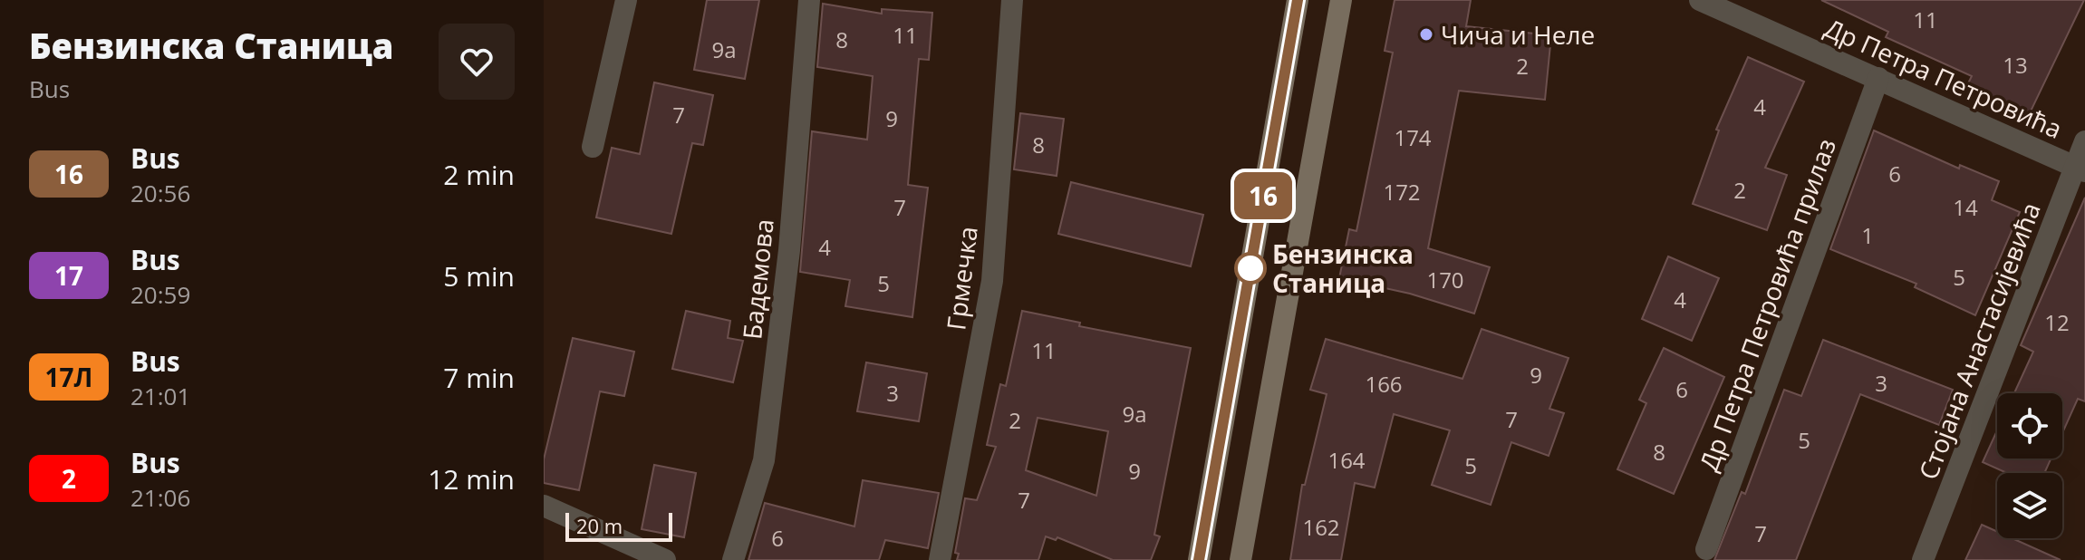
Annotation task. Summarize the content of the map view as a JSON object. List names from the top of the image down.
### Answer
{
  "streets": {
    "street": [
      "Др Петра Петровића",
      "Грмечка",
      "Бадемова",
      "Др Петра Петровића прилаз",
      "Стојана Анастасијевића"
    ]
  },
  "crossings": [
    ["Др Петра Петровића", "Др Петра Петровића прилаз"],
    ["Др Петра Петровића", "Стојана Анастасијевића"]
  ],
  "places": ["Чича и Неле", "Бензинска Станица"],
  "lines": ["bus line 16"],
  "house_numbers": [
    "11",
    "11",
    "8",
    "9a",
    "13",
    "2",
    "4",
    "7",
    "9",
    "174",
    "8",
    "6",
    "2",
    "172",
    "7",
    "14",
    "1",
    "4",
    "5",
    "170",
    "5",
    "4",
    "12",
    "11",
    "9",
    "3",
    "166",
    "6",
    "3",
    "9a",
    "7",
    "2",
    "5",
    "8",
    "164",
    "5",
    "9",
    "7",
    "162",
    "7",
    "6"
  ],
  "scale_bar": "20 m",
  "page": {
    "heading": ["Бензинска Станица", "Bus"],
    "on_map": "16",
    "list": [
      {
        "mark": "16",
        "name": "Bus",
        "note": "20:56",
        "value": "2 min"
      },
      {
        "mark": "17",
        "name": "Bus",
        "note": "20:59",
        "value": "5 min"
      },
      {
        "mark": "17Л",
        "name": "Bus",
        "note": "21:01",
        "value": "7 min"
      },
      {
        "mark": "2",
        "name": "Bus",
        "note": "21:06",
        "value": "12 min"
      }
    ],
    "scale": "20 m"
  }
}
